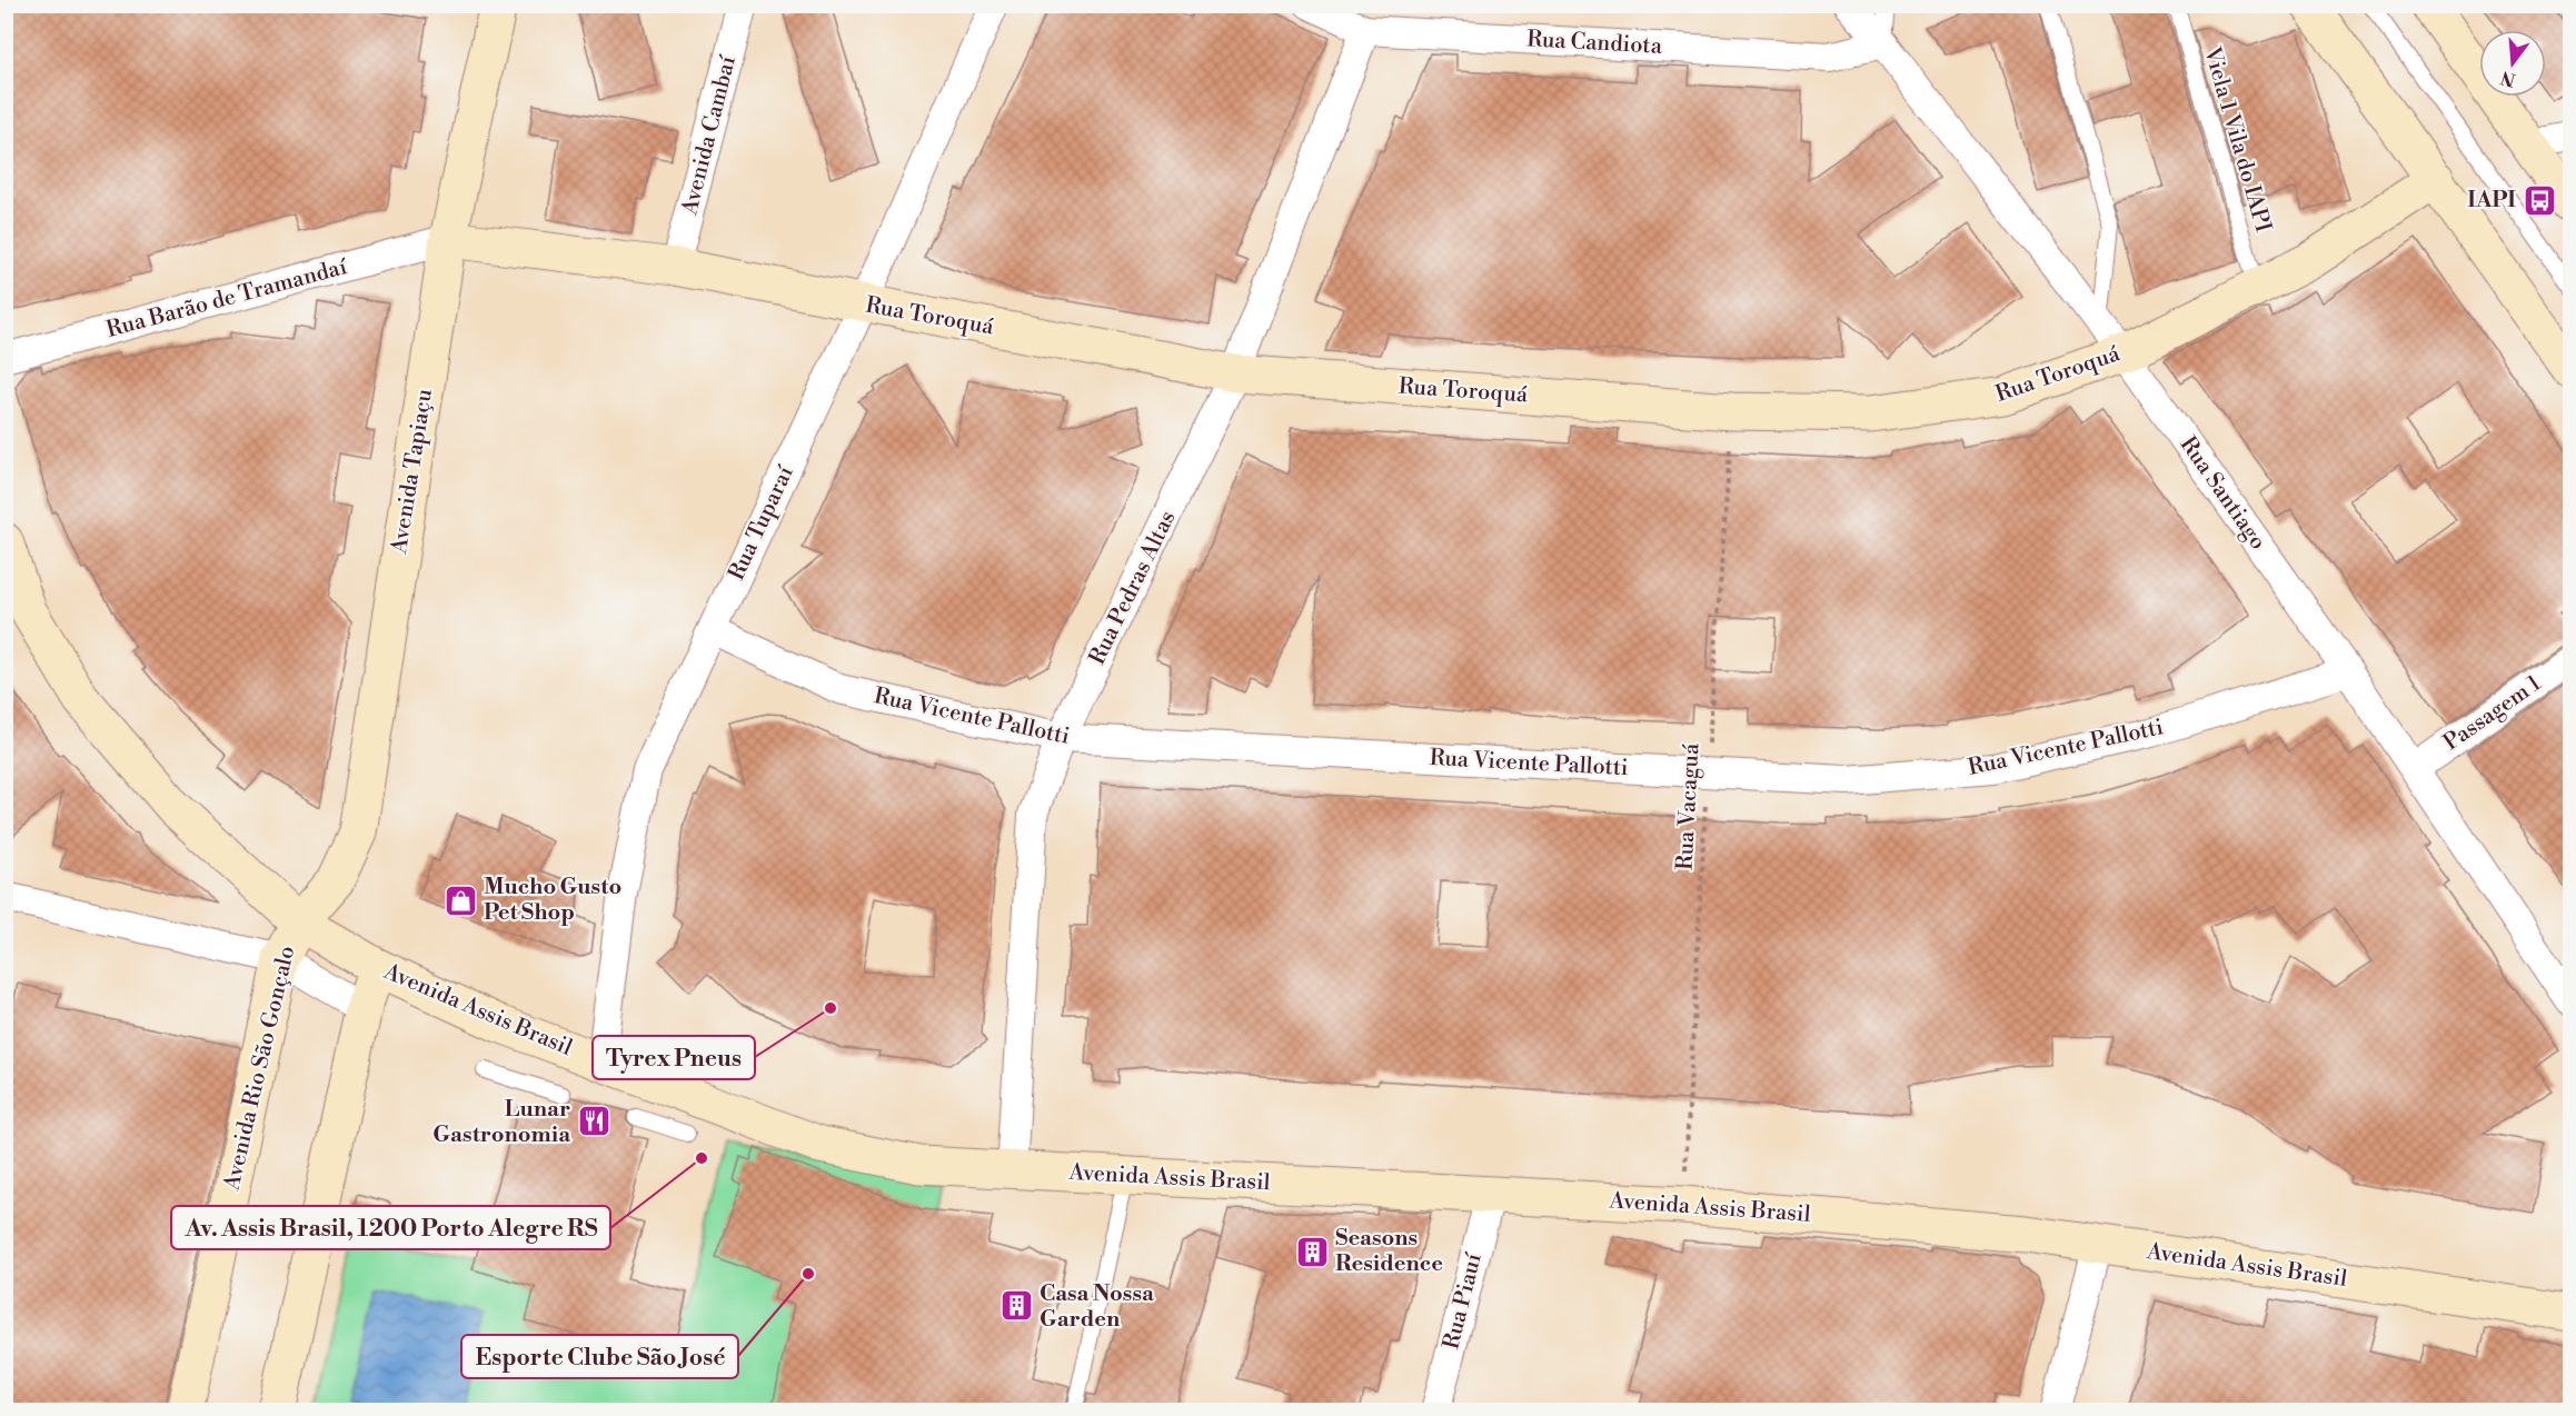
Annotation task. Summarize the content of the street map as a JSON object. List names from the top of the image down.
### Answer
{
  "streets": {
    "street": [
      "Rua Candiota",
      "Avenida Cambaí",
      "Rua Barão de Tramandaí",
      "Rua Toroquá",
      "Avenida Tapiaçu",
      "Rua Santiago",
      "Rua Tuparaí",
      "Rua Pedras Altas",
      "Passagem 1",
      "Rua Vicente Pallotti",
      "Avenida Assis Brasil",
      "Avenida Rio São Gonçalo",
      "Rua Piauí"
    ],
    "lane": ["Viela 1 Vila do IAPI"],
    "path": ["Rua Vacaguá"]
  },
  "crossings": [
    ["Rua Candiota", "Rua Santiago"],
    ["Rua Candiota", "Rua Pedras Altas"],
    ["Avenida Cambaí", "Rua Toroquá"],
    ["Viela 1 Vila do IAPI", "Rua Toroquá"],
    ["Rua Barão de Tramandaí", "Rua Toroquá"],
    ["Rua Barão de Tramandaí", "Avenida Tapiaçu"],
    ["Rua Toroquá", "Avenida Tapiaçu"],
    ["Rua Toroquá", "Rua Santiago"],
    ["Rua Toroquá", "Rua Tuparaí"],
    ["Rua Toroquá", "Rua Pedras Altas"],
    ["Rua Toroquá", "Rua Vacaguá"],
    ["Avenida Tapiaçu", "Avenida Assis Brasil"],
    ["Avenida Tapiaçu", "Avenida Rio São Gonçalo"],
    ["Rua Santiago", "Passagem 1"],
    ["Rua Santiago", "Rua Vicente Pallotti"],
    ["Rua Tuparaí", "Rua Vicente Pallotti"],
    ["Rua Tuparaí", "Avenida Assis Brasil"],
    ["Rua Pedras Altas", "Rua Vicente Pallotti"],
    ["Rua Pedras Altas", "Avenida Assis Brasil"],
    ["Rua Vicente Pallotti", "Rua Vacaguá"],
    ["Rua Vacaguá", "Avenida Assis Brasil"],
    ["Avenida Assis Brasil", "Avenida Rio São Gonçalo"],
    ["Avenida Assis Brasil", "Rua Piauí"]
  ],
  "places": {
    "bus stop": ["IAPI"],
    "shop": ["Mucho Gusto Pet Shop"],
    "other": ["Tyrex Pneus", "Av. Assis Brasil, 1200 Porto Alegre RS", "Esporte Clube São José"],
    "restaurant": ["Lunar Gastronomia"],
    "building": ["Seasons Residence", "Casa Nossa Garden"]
  },
  "north": "bottom"
}
